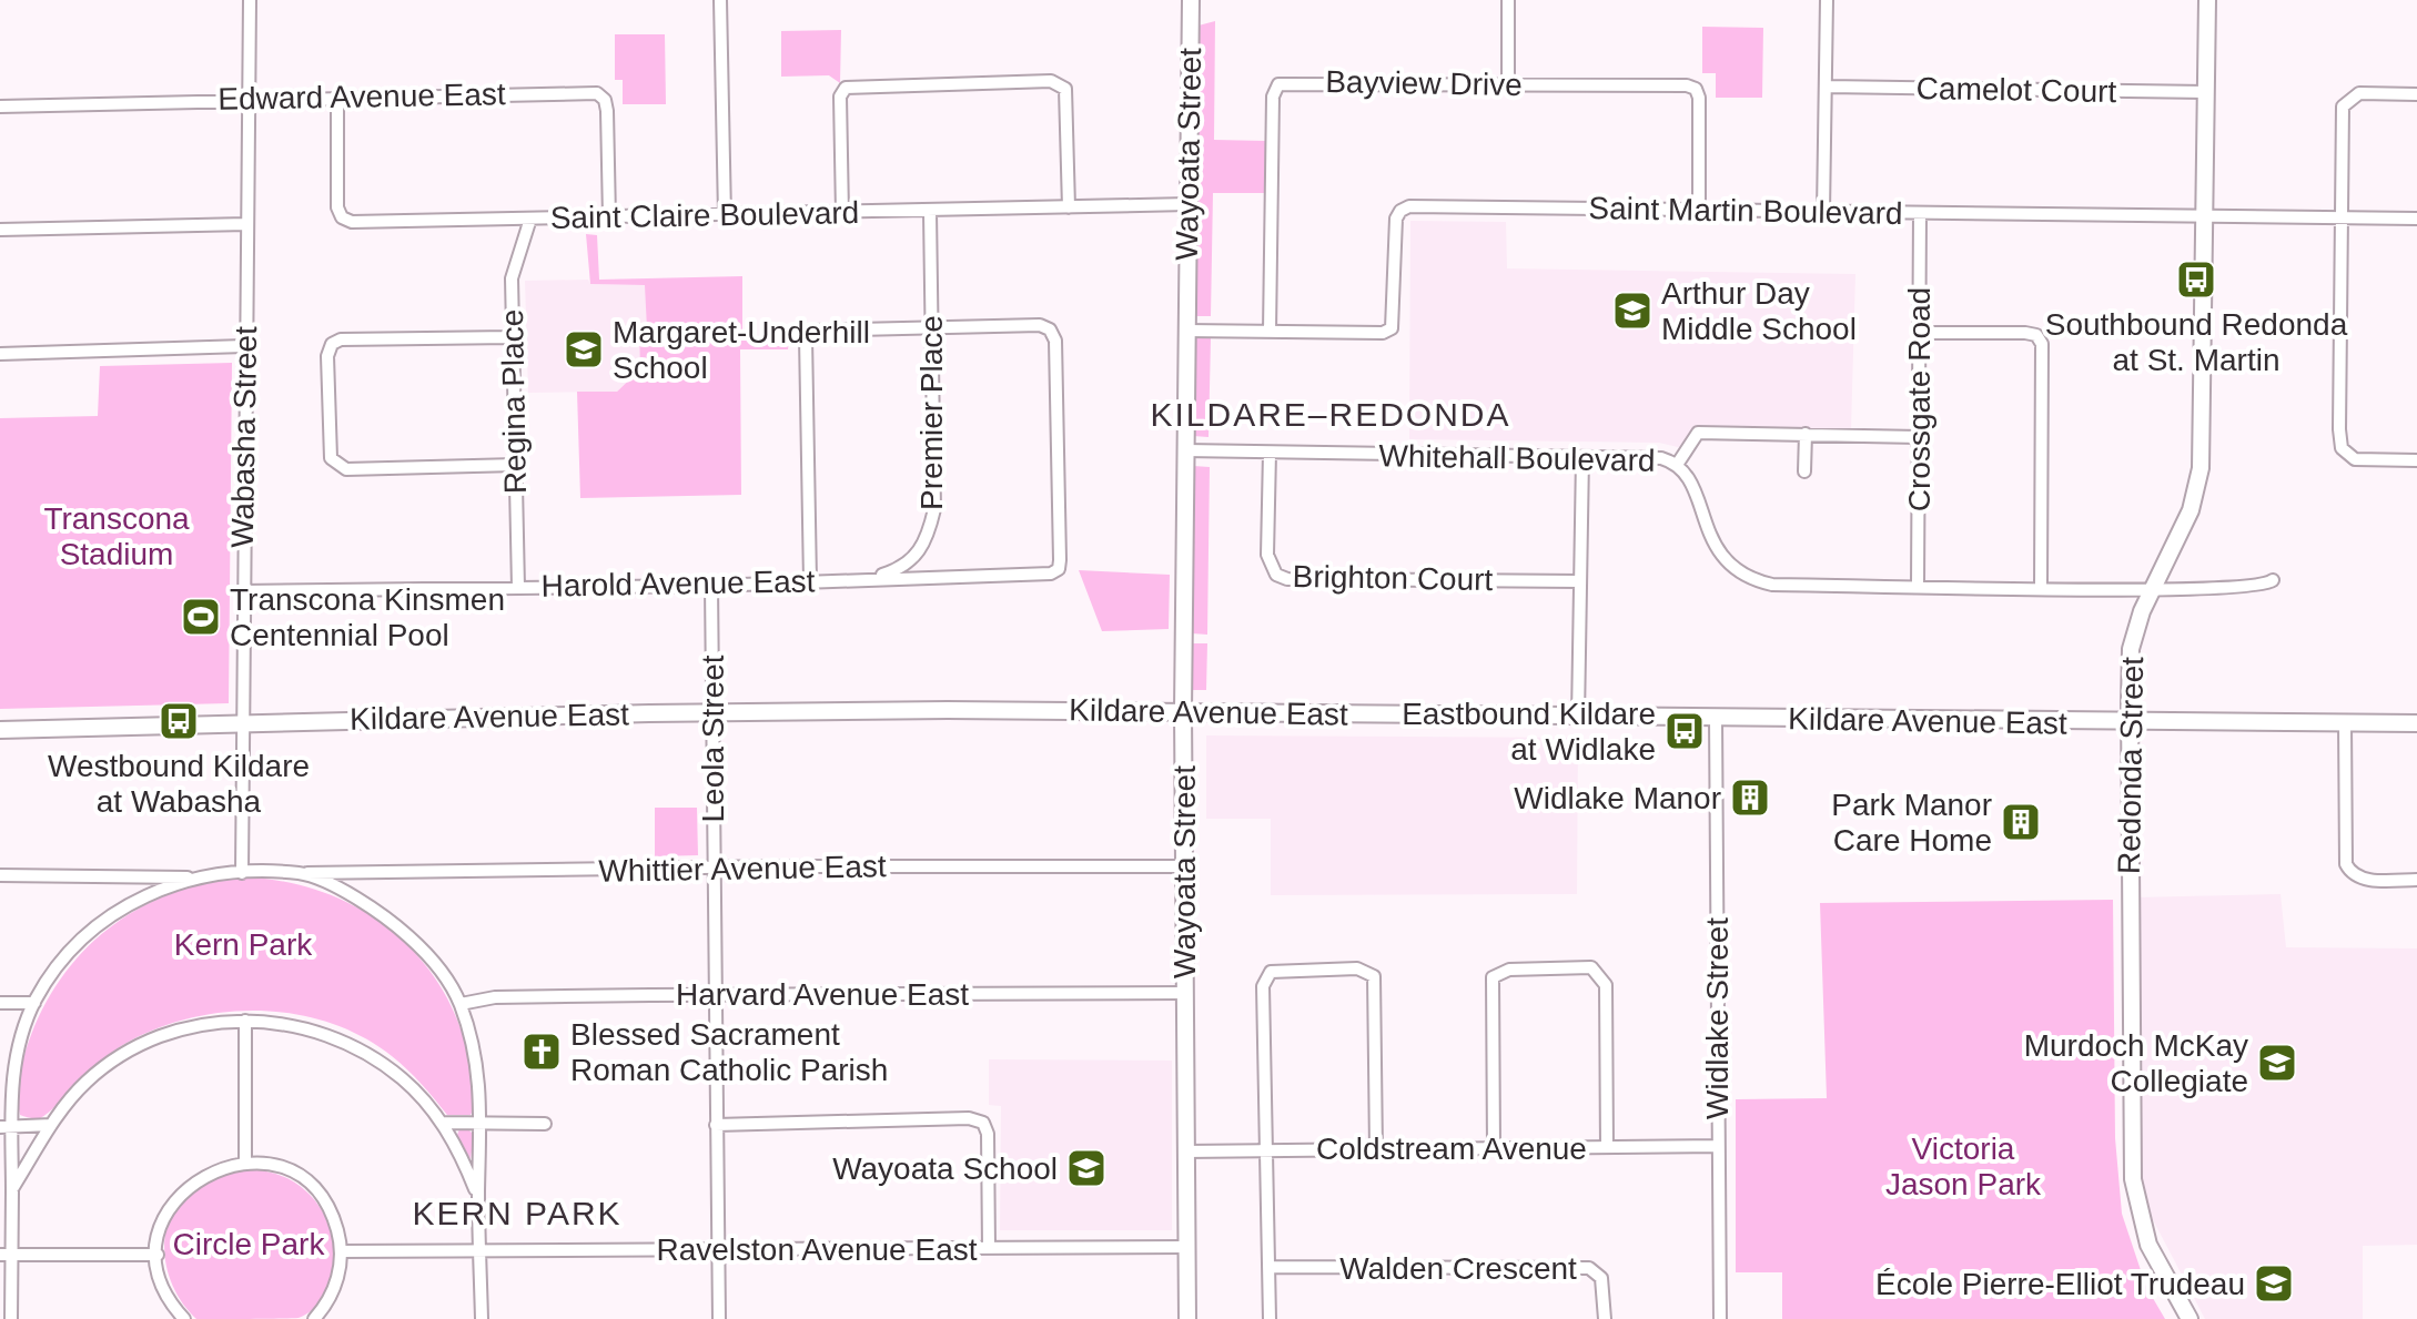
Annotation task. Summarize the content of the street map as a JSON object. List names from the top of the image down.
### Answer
{
  "streets": {
    "street": [
      "Bayview Drive",
      "Camelot Court",
      "Edward Avenue East",
      "Wayoata Street",
      "Saint Martin Boulevard",
      "Saint Claire Boulevard",
      "Crossgate Road",
      "Regina Place",
      "Premier Place",
      "Wabasha Street",
      "Whitehall Boulevard",
      "Brighton Court",
      "Harold Avenue East",
      "Kildare Avenue East",
      "Leola Street",
      "Redonda Street",
      "Whittier Avenue East",
      "Harvard Avenue East",
      "Widlake Street",
      "Coldstream Avenue",
      "Ravelston Avenue East",
      "Walden Crescent"
    ]
  },
  "crossings": [
    ["Bayview Drive", "Saint Martin Boulevard"],
    ["Camelot Court", "Redonda Street"],
    ["Edward Avenue East", "Saint Claire Boulevard"],
    ["Edward Avenue East", "Wabasha Street"],
    ["Wayoata Street", "Saint Martin Boulevard"],
    ["Wayoata Street", "Saint Claire Boulevard"],
    ["Wayoata Street", "Whitehall Boulevard"],
    ["Wayoata Street", "Kildare Avenue East"],
    ["Wayoata Street", "Whittier Avenue East"],
    ["Wayoata Street", "Harvard Avenue East"],
    ["Wayoata Street", "Coldstream Avenue"],
    ["Wayoata Street", "Ravelston Avenue East"],
    ["Saint Martin Boulevard", "Crossgate Road"],
    ["Saint Martin Boulevard", "Redonda Street"],
    ["Saint Claire Boulevard", "Regina Place"],
    ["Saint Claire Boulevard", "Premier Place"],
    ["Crossgate Road", "Whitehall Boulevard"],
    ["Regina Place", "Harold Avenue East"],
    ["Premier Place", "Harold Avenue East"],
    ["Wabasha Street", "Harold Avenue East"],
    ["Wabasha Street", "Kildare Avenue East"],
    ["Wabasha Street", "Whittier Avenue East"],
    ["Whitehall Boulevard", "Brighton Court"],
    ["Whitehall Boulevard", "Redonda Street"],
    ["Harold Avenue East", "Leola Street"],
    ["Kildare Avenue East", "Leola Street"],
    ["Kildare Avenue East", "Redonda Street"],
    ["Kildare Avenue East", "Widlake Street"],
    ["Leola Street", "Whittier Avenue East"],
    ["Leola Street", "Harvard Avenue East"],
    ["Leola Street", "Ravelston Avenue East"],
    ["Widlake Street", "Coldstream Avenue"]
  ],
  "districts": ["KILDARE–REDONDA", "KERN PARK"],
  "parks": [
    "Transcona Stadium",
    "Kern Park",
    "Victoria Jason Park",
    "Circle Park"
  ],
  "places": {
    "bus stop": ["Southbound Redonda at St. Martin", "Westbound Kildare at Wabasha", "Eastbound Kildare at Widlake"],
    "school or university": [
      "Arthur Day Middle School",
      "Margaret-Underhill School",
      "Murdoch McKay Collegiate",
      "Wayoata School",
      "École Pierre-Elliot Trudeau"
    ],
    "sports": ["Transcona Kinsmen Centennial Pool"],
    "building": ["Widlake Manor", "Park Manor Care Home"],
    "church": ["Blessed Sacrament Roman Catholic Parish"]
  }
}
